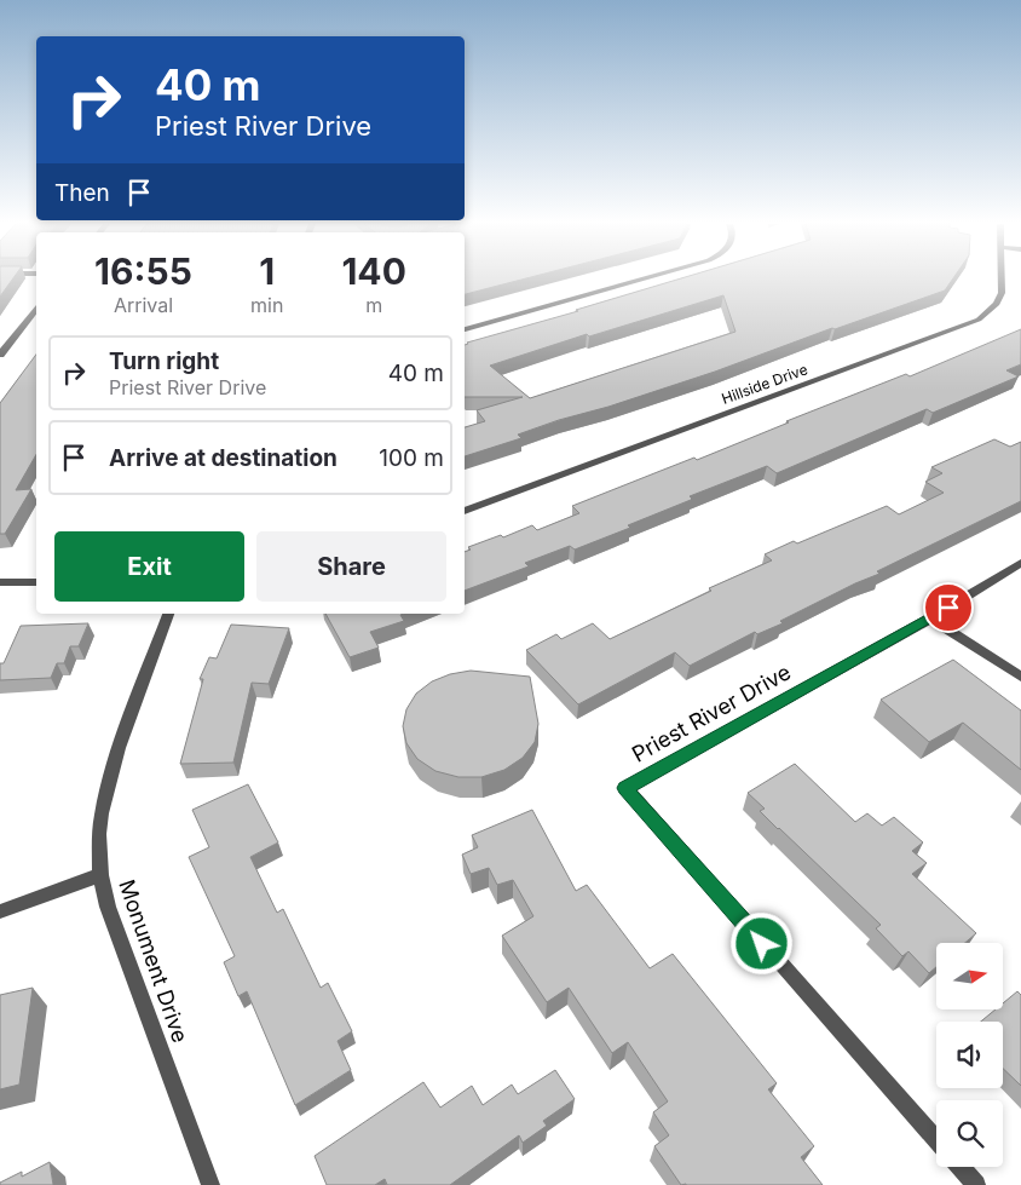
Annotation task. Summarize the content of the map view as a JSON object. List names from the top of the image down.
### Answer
{
  "streets": {
    "street": ["Hillside Drive", "Priest River Drive", "Monument Drive"]
  },
  "north": "right",
  "page": {
    "turn": ["40 m", "Priest River Drive"],
    "then": "Then",
    "eta": [
      "16:55",
      "Arrival",
      "1",
      "min",
      "140",
      "m"
    ],
    "list": [
      {
        "name": "Turn right",
        "note": "Priest River Drive",
        "value": "40 m"
      },
      {
        "name": "Arrive at destination",
        "value": "100 m"
      }
    ],
    "buttons": ["Exit", "Share"]
  }
}
